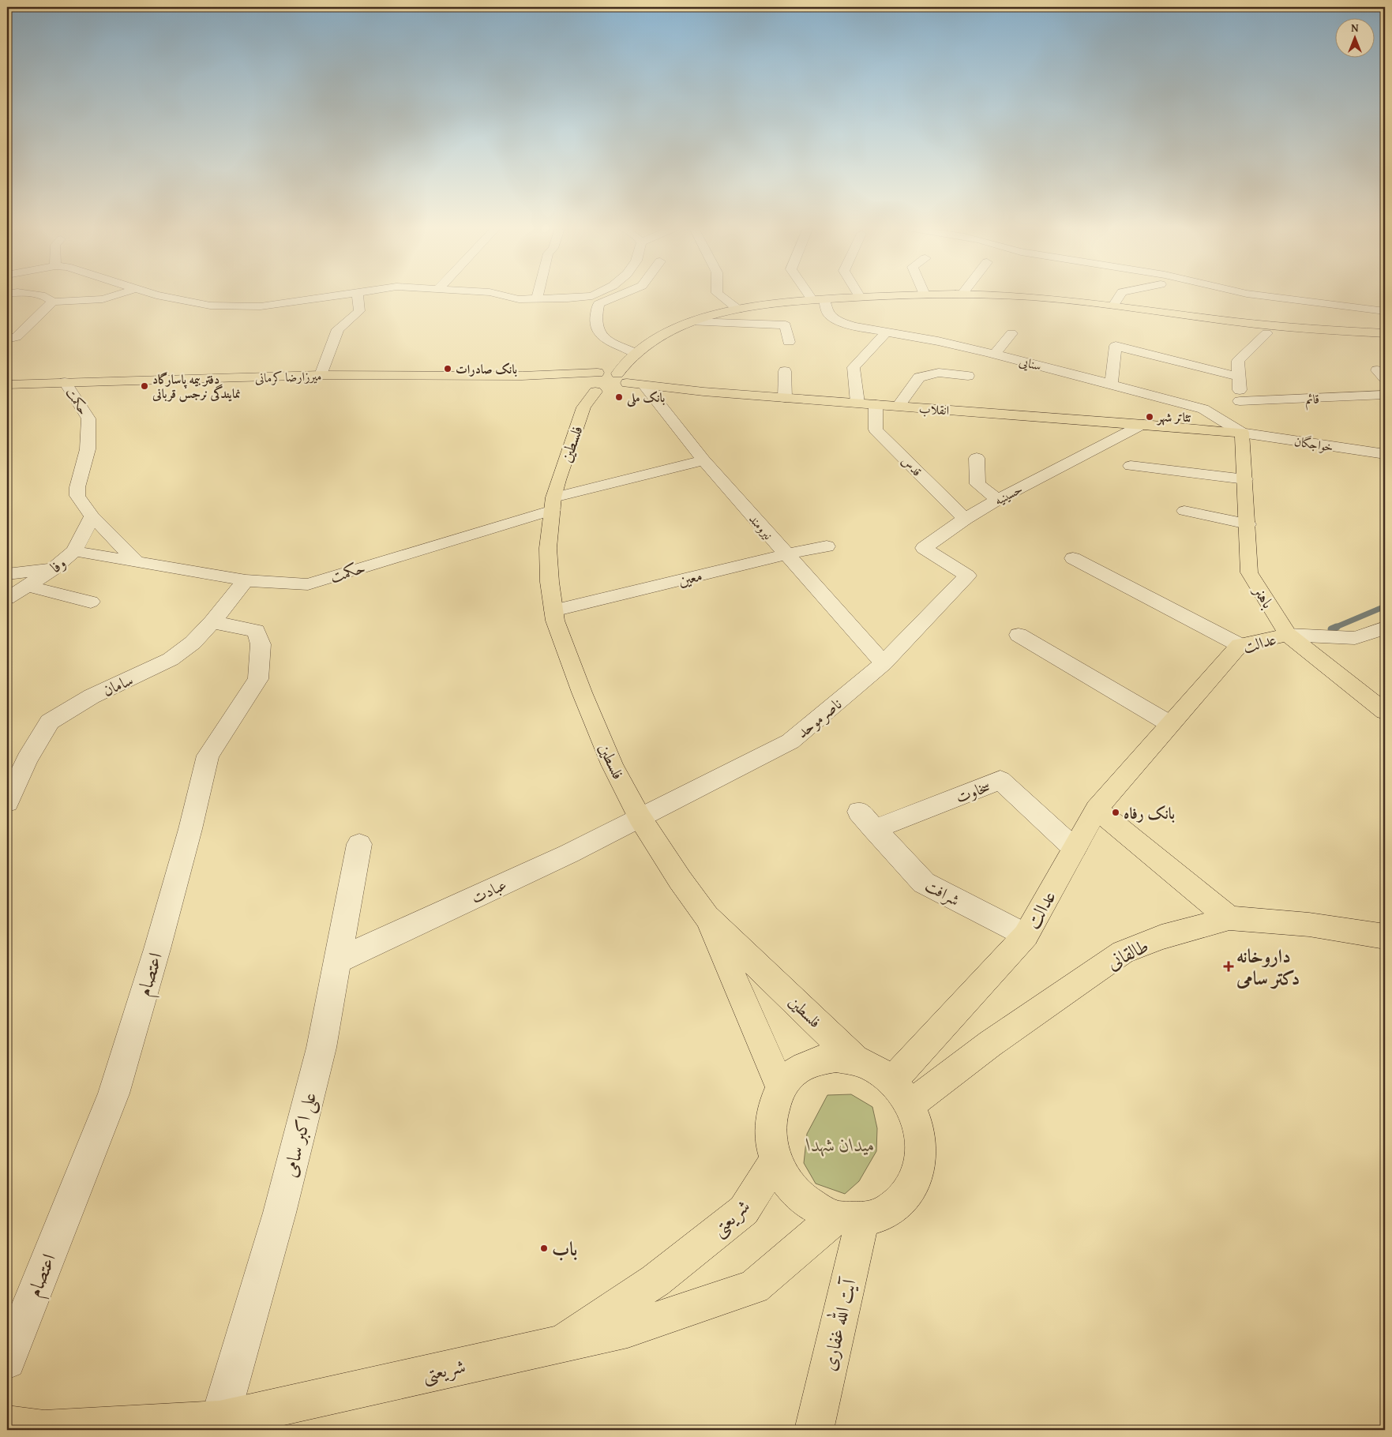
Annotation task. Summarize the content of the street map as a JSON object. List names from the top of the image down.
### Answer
{
  "streets": {
    "main road": [
      "میرزارضا کرمانی",
      "انقلاب",
      "فلسطین",
      "باهنر",
      "عدالت",
      "طالقانی",
      "شریعتی",
      "آیت الله غفاری"
    ],
    "street": [
      "سنایی",
      "قائم",
      "حکمت",
      "خواجگان",
      "قدس",
      "حسینیه",
      "نیرومند",
      "وفا",
      "معین",
      "سامان",
      "ناصرموحد",
      "سخاوت",
      "عبادت",
      "شرافت",
      "اعتصام",
      "علی اکبر سامی"
    ]
  },
  "crossings": [
    ["سنایی", "انقلاب"],
    ["سنایی", "فلسطین"],
    ["سنایی", "خواجگان"],
    ["سنایی", "باهنر"],
    ["میرزارضا کرمانی", "حکمت"],
    ["حکمت", "فلسطین"],
    ["حکمت", "نیرومند"],
    ["حکمت", "وفا"],
    ["حکمت", "سامان"],
    ["انقلاب", "فلسطین"],
    ["انقلاب", "خواجگان"],
    ["انقلاب", "قدس"],
    ["انقلاب", "حسینیه"],
    ["انقلاب", "نیرومند"],
    ["انقلاب", "باهنر"],
    ["فلسطین", "معین"],
    ["فلسطین", "ناصرموحد"],
    ["فلسطین", "عبادت"],
    ["خواجگان", "باهنر"],
    ["قدس", "حسینیه"],
    ["حسینیه", "ناصرموحد"],
    ["نیرومند", "معین"],
    ["نیرومند", "ناصرموحد"],
    ["باهنر", "عدالت"],
    ["عدالت", "سخاوت"],
    ["عدالت", "شرافت"],
    ["عدالت", "طالقانی"],
    ["سامان", "اعتصام"],
    ["ناصرموحد", "عبادت"],
    ["سخاوت", "شرافت"],
    ["عبادت", "علی اکبر سامی"],
    ["علی اکبر سامی", "شریعتی"]
  ],
  "parks": ["میدان شهدا"],
  "places": {
    "other": [
      "بانک صادرات",
      "دفتر بیمه پاسارگاد نمایندگی نرجس قربانی",
      "بانک ملی",
      "تئاتر شهر",
      "بانک رفاه",
      "باب"
    ],
    "health": ["داروخانه دکتر سامی"]
  },
  "north": "top"
}
